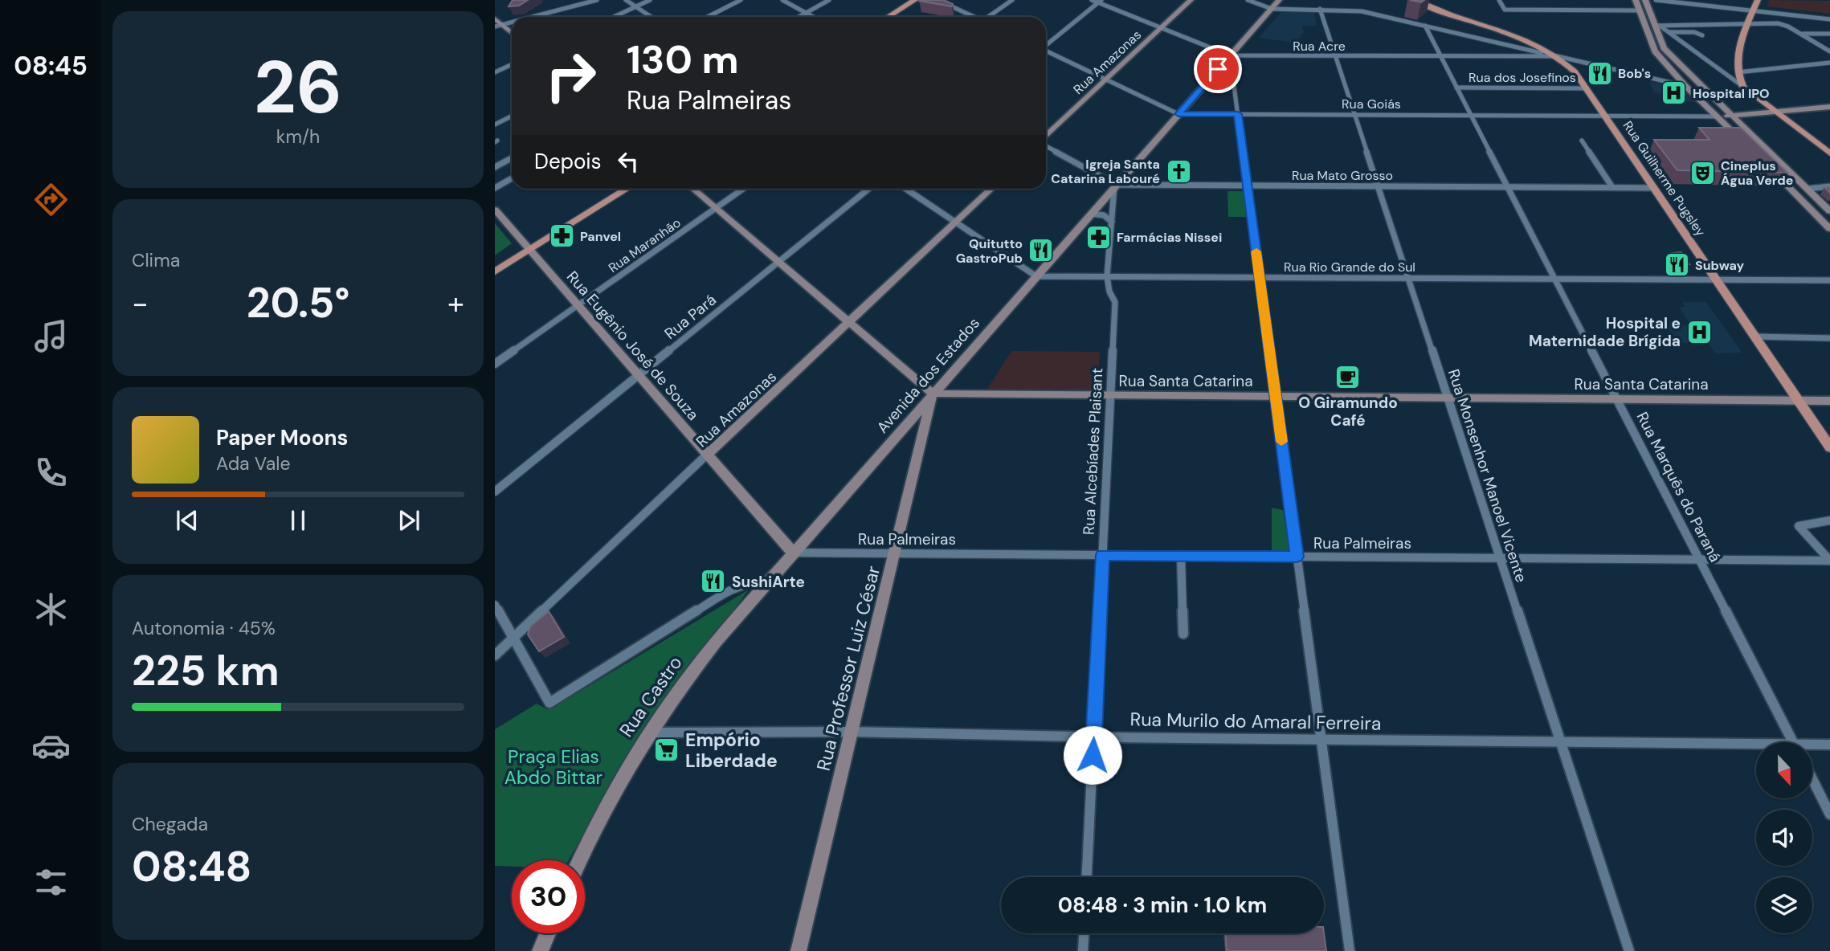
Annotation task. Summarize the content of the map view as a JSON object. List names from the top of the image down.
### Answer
{
  "streets": {
    "main road": ["Rua Guilherme Pugsley"],
    "street": [
      "Rua Acre",
      "Rua Amazonas",
      "Rua dos Josefinos",
      "Rua Goiás",
      "Rua Mato Grosso",
      "Rua Maranhão",
      "Rua Rio Grande do Sul",
      "Rua Pará",
      "Rua Eugênio José de Souza",
      "Avenida dos Estados",
      "Rua Santa Catarina",
      "Rua Alcebíades Plaisant",
      "Rua Monsenhor Manoel Vicente",
      "Rua Marquês do Paraná",
      "Rua Palmeiras",
      "Rua Professor Luiz César",
      "Rua Castro",
      "Rua Murilo do Amaral Ferreira"
    ]
  },
  "crossings": [
    ["Rua Acre", "Rua Amazonas"],
    ["Rua Acre", "Rua Guilherme Pugsley"],
    ["Rua Acre", "Avenida dos Estados"],
    ["Rua Acre", "Rua Monsenhor Manoel Vicente"],
    ["Rua Acre", "Rua Marquês do Paraná"],
    ["Rua Amazonas", "Rua Goiás"],
    ["Rua Amazonas", "Rua Eugênio José de Souza"],
    ["Rua dos Josefinos", "Rua Guilherme Pugsley"],
    ["Rua dos Josefinos", "Rua Marquês do Paraná"],
    ["Rua Goiás", "Rua Guilherme Pugsley"],
    ["Rua Goiás", "Avenida dos Estados"],
    ["Rua Goiás", "Rua Monsenhor Manoel Vicente"],
    ["Rua Goiás", "Rua Marquês do Paraná"],
    ["Rua Mato Grosso", "Rua Guilherme Pugsley"],
    ["Rua Mato Grosso", "Avenida dos Estados"],
    ["Rua Mato Grosso", "Rua Alcebíades Plaisant"],
    ["Rua Mato Grosso", "Rua Monsenhor Manoel Vicente"],
    ["Rua Mato Grosso", "Rua Marquês do Paraná"],
    ["Rua Guilherme Pugsley", "Rua Rio Grande do Sul"],
    ["Rua Guilherme Pugsley", "Rua Santa Catarina"],
    ["Rua Maranhão", "Rua Eugênio José de Souza"],
    ["Rua Rio Grande do Sul", "Avenida dos Estados"],
    ["Rua Rio Grande do Sul", "Rua Alcebíades Plaisant"],
    ["Rua Rio Grande do Sul", "Rua Monsenhor Manoel Vicente"],
    ["Rua Rio Grande do Sul", "Rua Marquês do Paraná"],
    ["Rua Pará", "Rua Eugênio José de Souza"],
    ["Rua Eugênio José de Souza", "Avenida dos Estados"],
    ["Rua Eugênio José de Souza", "Rua Palmeiras"],
    ["Avenida dos Estados", "Rua Santa Catarina"],
    ["Avenida dos Estados", "Rua Alcebíades Plaisant"],
    ["Avenida dos Estados", "Rua Palmeiras"],
    ["Avenida dos Estados", "Rua Professor Luiz César"],
    ["Avenida dos Estados", "Rua Castro"],
    ["Rua Santa Catarina", "Rua Alcebíades Plaisant"],
    ["Rua Santa Catarina", "Rua Monsenhor Manoel Vicente"],
    ["Rua Santa Catarina", "Rua Marquês do Paraná"],
    ["Rua Santa Catarina", "Rua Professor Luiz César"],
    ["Rua Alcebíades Plaisant", "Rua Palmeiras"],
    ["Rua Alcebíades Plaisant", "Rua Murilo do Amaral Ferreira"],
    ["Rua Monsenhor Manoel Vicente", "Rua Palmeiras"],
    ["Rua Monsenhor Manoel Vicente", "Rua Murilo do Amaral Ferreira"],
    ["Rua Marquês do Paraná", "Rua Palmeiras"],
    ["Rua Palmeiras", "Rua Professor Luiz César"],
    ["Rua Professor Luiz César", "Rua Murilo do Amaral Ferreira"],
    ["Rua Castro", "Rua Murilo do Amaral Ferreira"]
  ],
  "parks": ["Praça Elias Abdo Bittar"],
  "places": {
    "restaurant": [
      "Bob's",
      "Quitutto GastroPub",
      "Subway",
      "SushiArte"
    ],
    "hospital": ["Hospital IPO", "Hospital e Maternidade Brígida"],
    "church": ["Igreja Santa Catarina Labouré"],
    "theatre": ["Cineplus Água Verde"],
    "pharmacy": ["Panvel", "Farmácias Nissei"],
    "cafe": ["O Giramundo Café"],
    "supermarket": ["Empório Liberdade"]
  },
  "north": "bottom",
  "page": {
    "tabs": "08:45",
    "tile": [
      ["26", "km/h"],
      "Clima",
      ["Autonomia · 45%", "225 km"],
      ["Chegada", "08:48"]
    ],
    "turn": ["130 m", "Rua Palmeiras"],
    "then": "Depois",
    "heat": ["−", "20.5°", "+"],
    "song": ["Paper Moons", "Ada Vale"],
    "limit": "30",
    "trip": "08:48 · 3 min · 1.0 km"
  }
}
